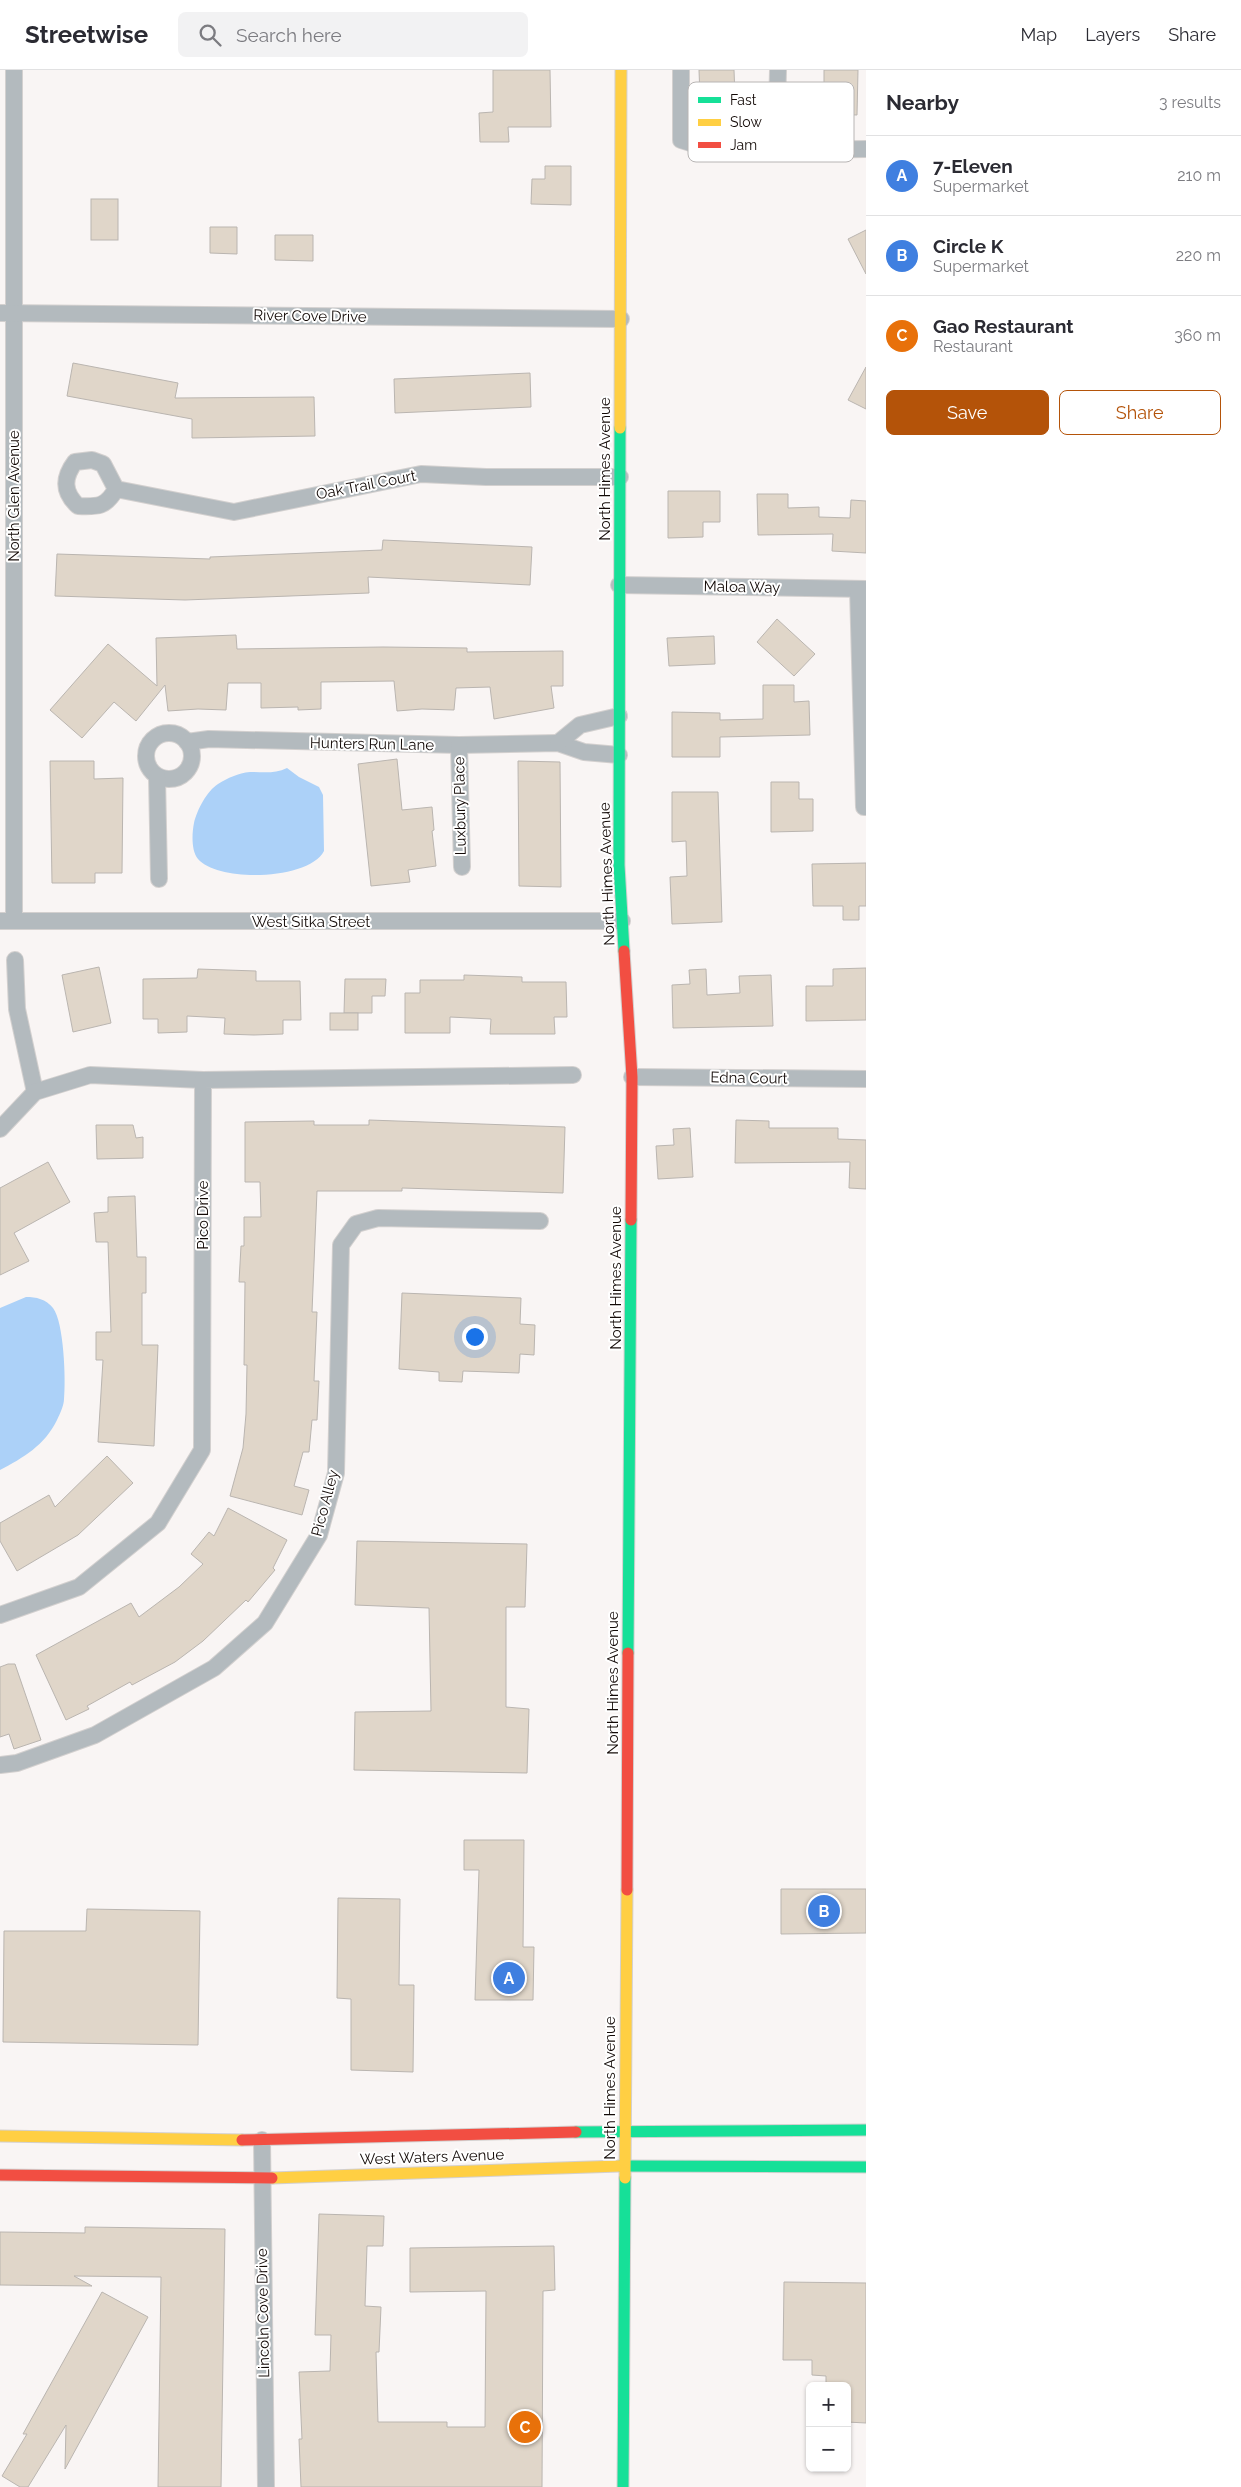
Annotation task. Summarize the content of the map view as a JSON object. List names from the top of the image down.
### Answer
{
  "streets": {
    "street": [
      "River Cove Drive",
      "North Himes Avenue",
      "Oak Trail Court",
      "North Glen Avenue",
      "Maloa Way",
      "Hunters Run Lane",
      "Luxbury Place",
      "West Sitka Street",
      "Edna Court",
      "Pico Drive",
      "Pico Alley",
      "West Waters Avenue",
      "Lincoln Cove Drive"
    ]
  },
  "crossings": [
    ["River Cove Drive", "North Himes Avenue"],
    ["River Cove Drive", "North Glen Avenue"],
    ["North Himes Avenue", "Oak Trail Court"],
    ["North Himes Avenue", "Maloa Way"],
    ["North Himes Avenue", "Hunters Run Lane"],
    ["North Himes Avenue", "West Sitka Street"],
    ["North Himes Avenue", "Edna Court"],
    ["North Himes Avenue", "West Waters Avenue"],
    ["North Glen Avenue", "West Sitka Street"],
    ["Hunters Run Lane", "Luxbury Place"],
    ["West Waters Avenue", "Lincoln Cove Drive"]
  ],
  "legend": ["Fast", "Slow", "Jam"],
  "page": {
    "header": "Streetwise",
    "search": "Search here",
    "nav": ["Map", "Layers", "Share"],
    "heading": ["Nearby", "3 results"],
    "list": [
      {
        "mark": "A",
        "name": "7-Eleven",
        "note": "Supermarket",
        "value": "210 m"
      },
      {
        "mark": "B",
        "name": "Circle K",
        "note": "Supermarket",
        "value": "220 m"
      },
      {
        "mark": "C",
        "name": "Gao Restaurant",
        "note": "Restaurant",
        "value": "360 m"
      }
    ],
    "buttons": ["Save", "Share"],
    "pins": ["B", "A", "C"],
    "map_buttons": ["+", "−"]
  }
}
